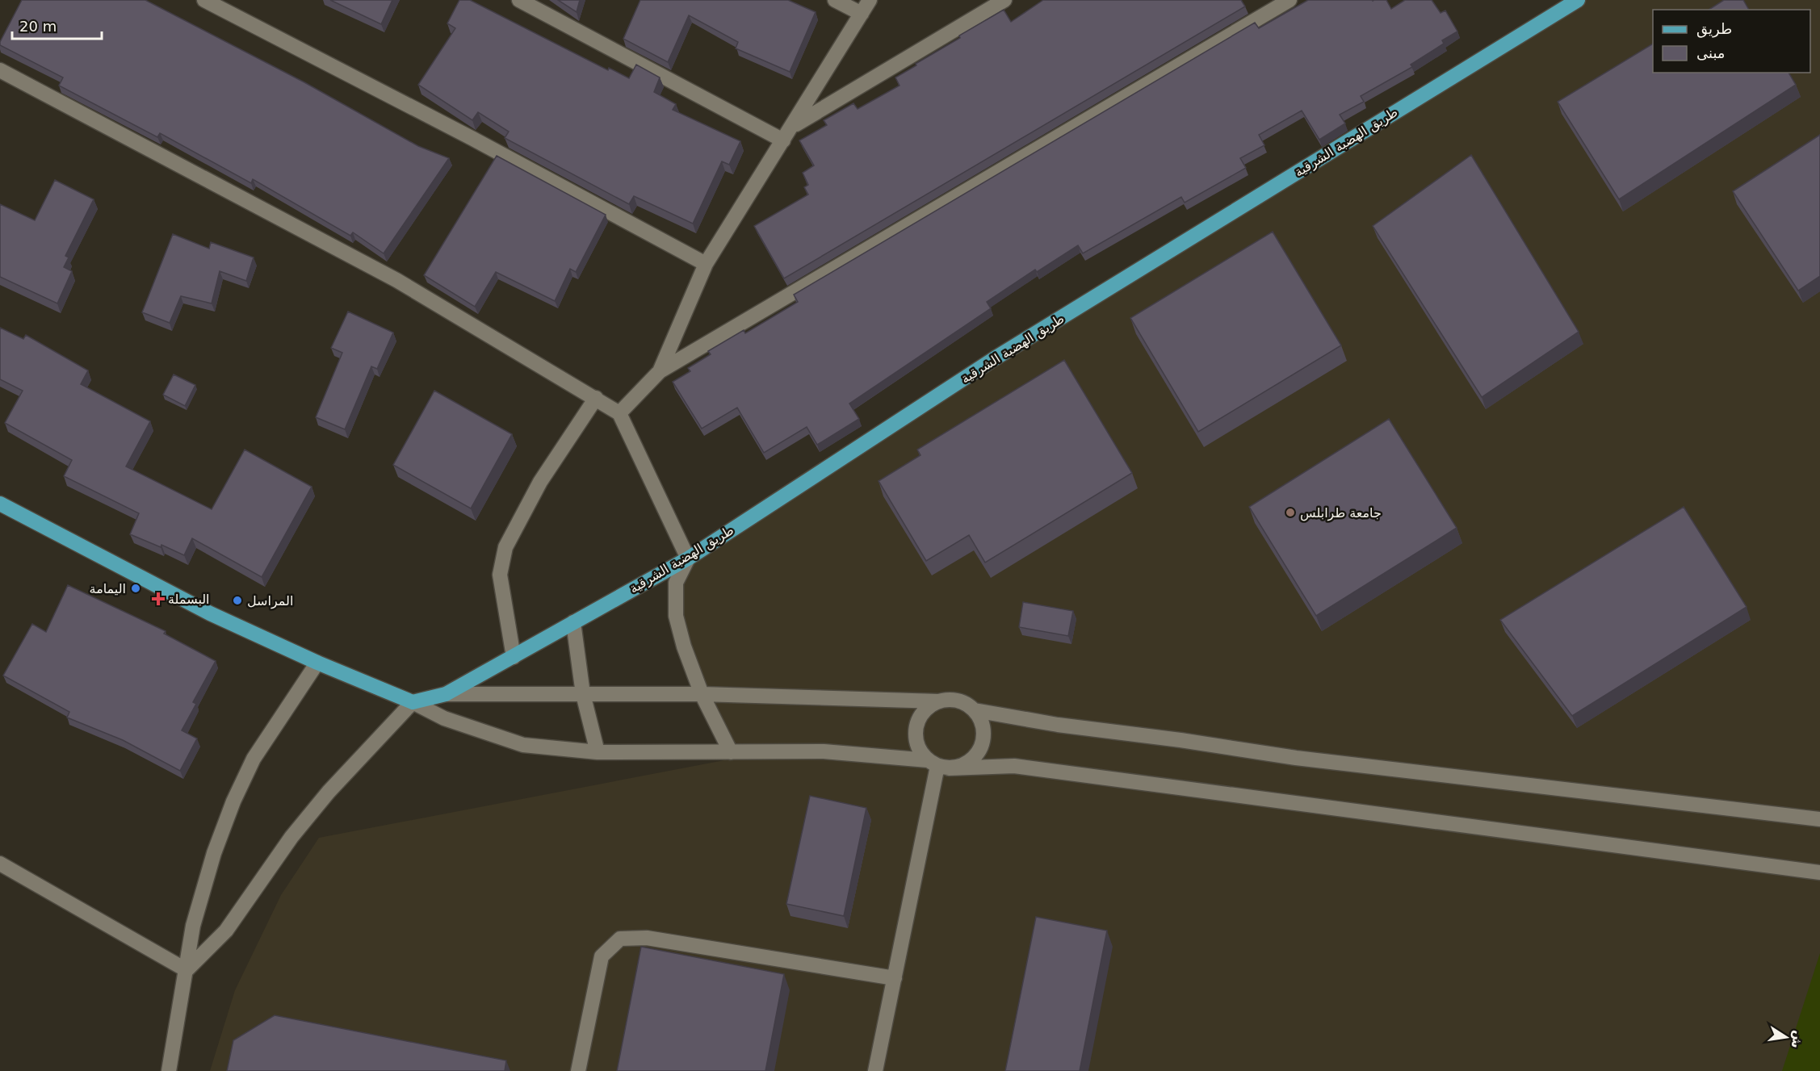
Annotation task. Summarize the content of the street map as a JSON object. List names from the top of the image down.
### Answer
{
  "streets": {
    "main road": ["طريق الهضبة الشرقية"]
  },
  "places": {
    "other": ["جامعة طرابلس", "اليمامة", "المراسل"],
    "health": ["البسملة"]
  },
  "legend": ["طريق", "مبنى"],
  "scale_bar": "20 m",
  "north": "right"
}
